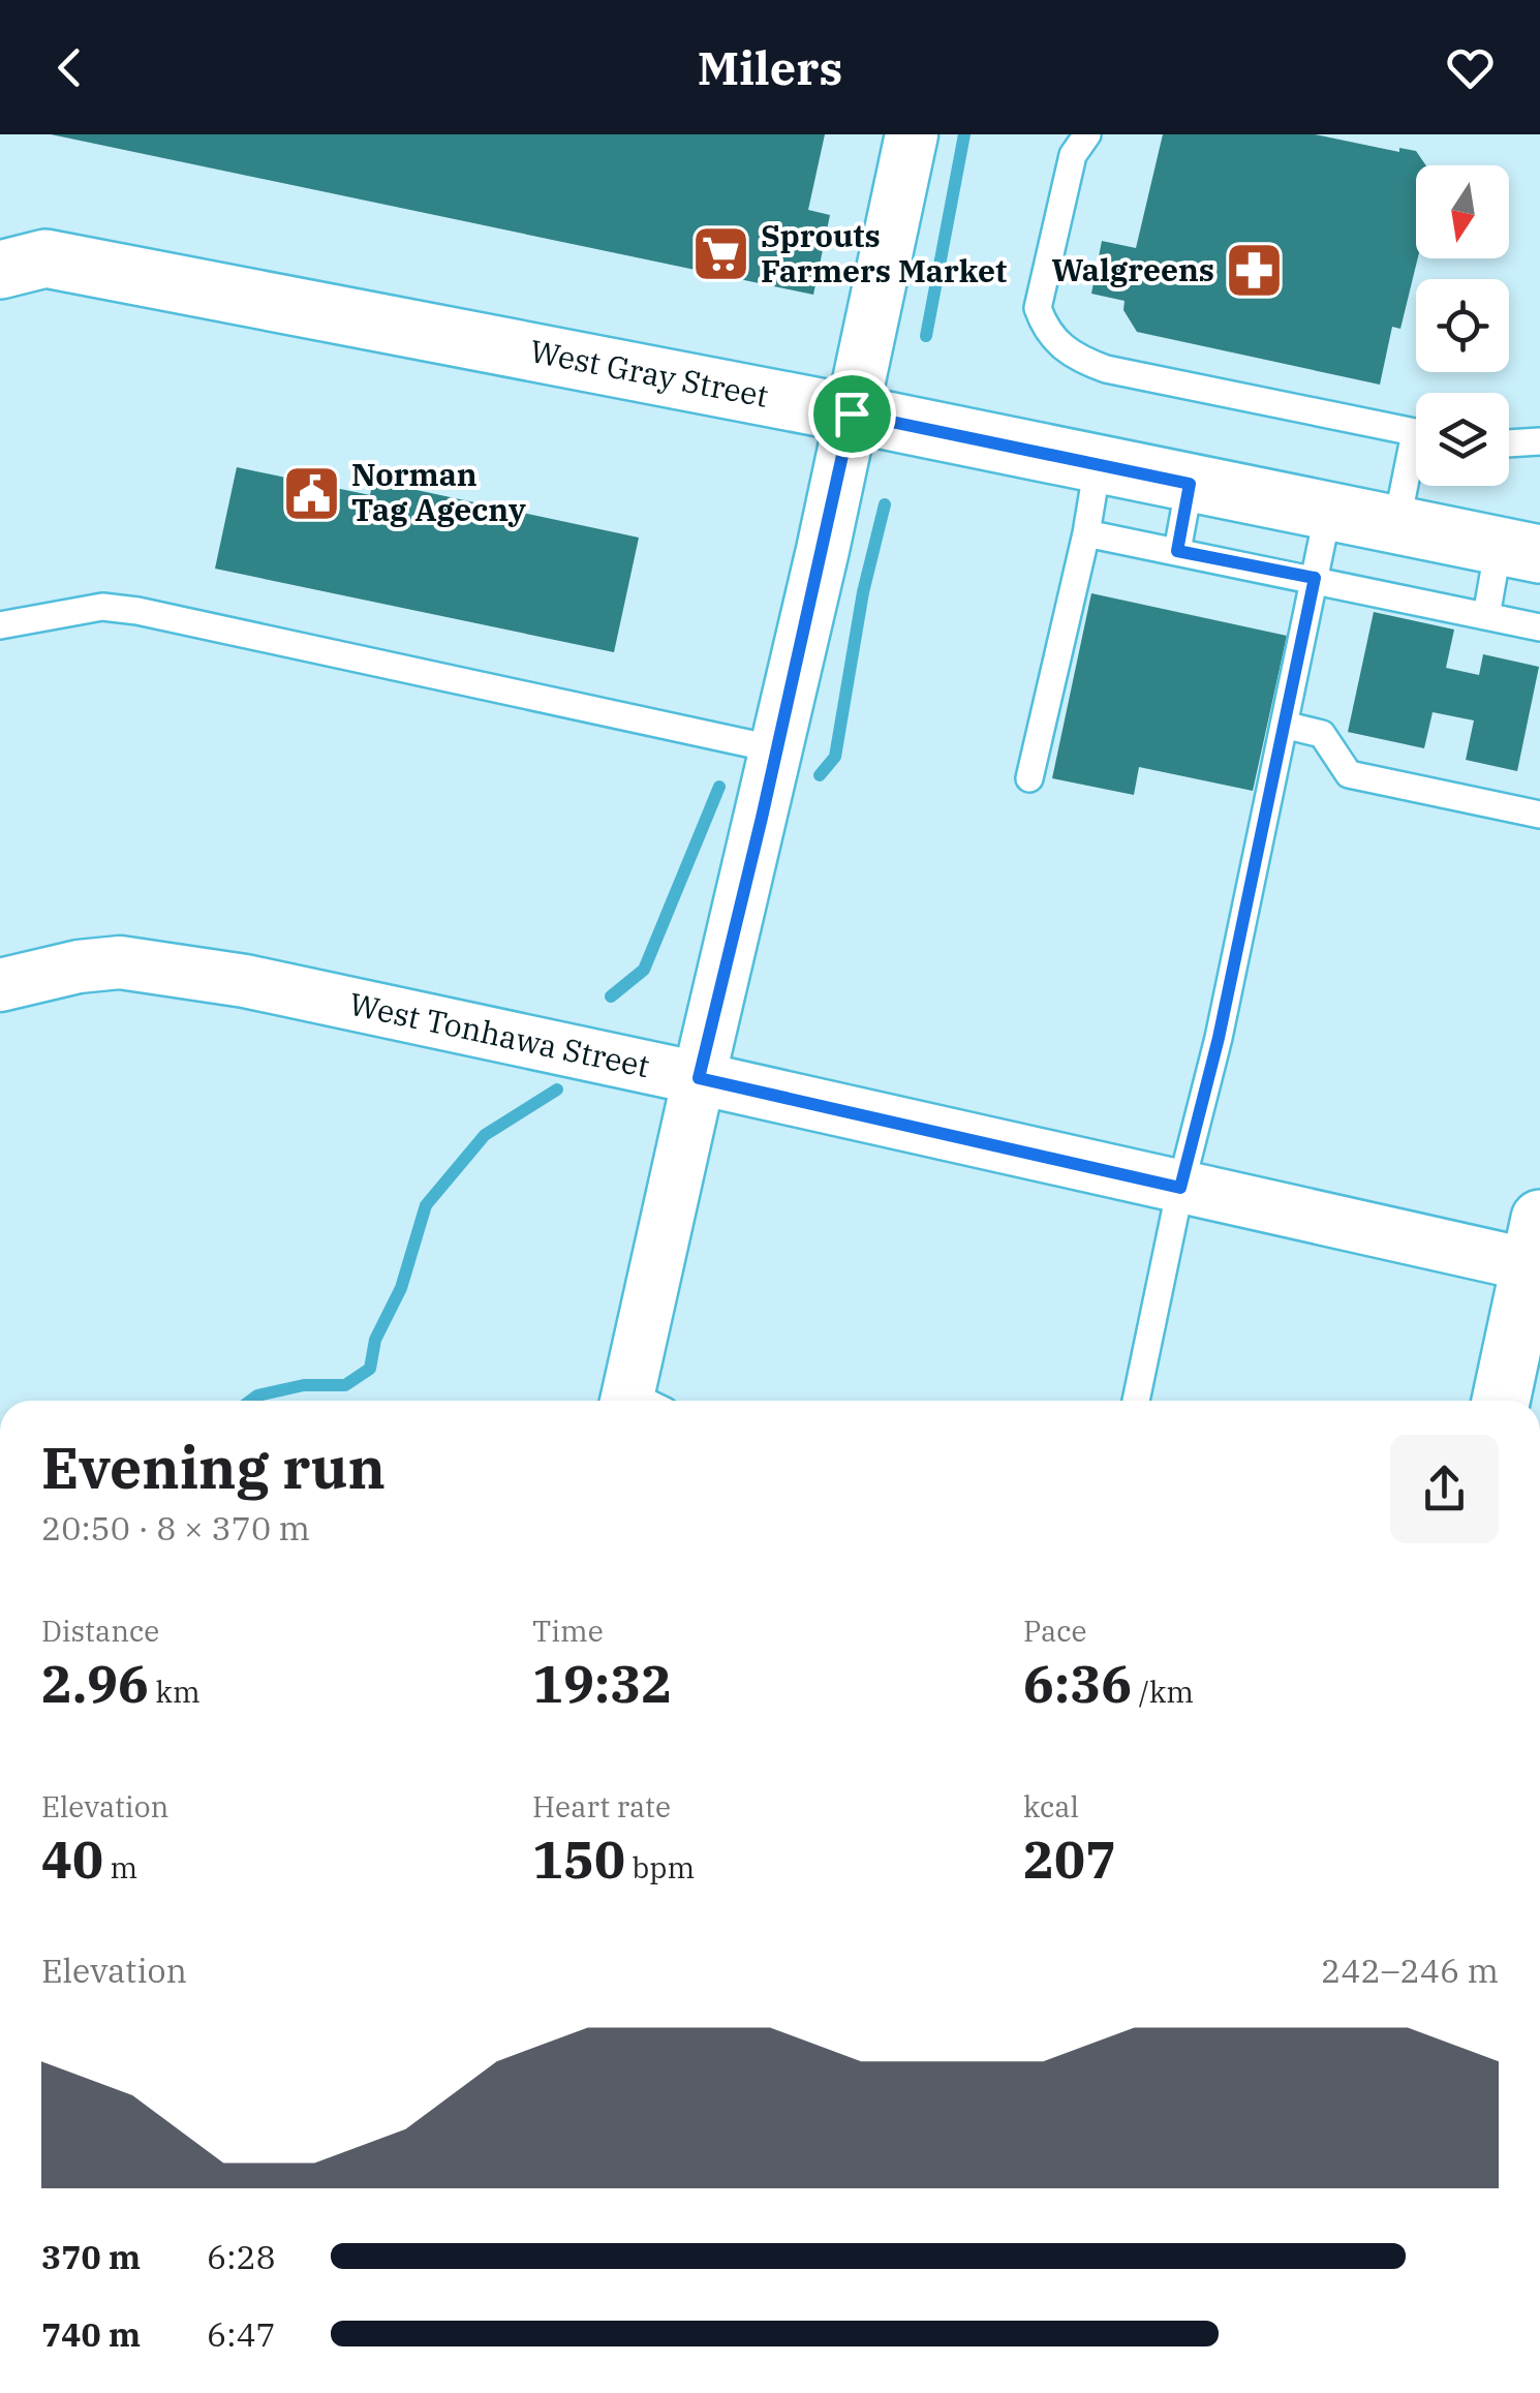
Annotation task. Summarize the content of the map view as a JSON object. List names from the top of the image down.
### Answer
{
  "streets": {
    "main road": ["West Gray Street"],
    "street": ["West Tonhawa Street"]
  },
  "places": {
    "supermarket": ["Sprouts Farmers Market"],
    "pharmacy": ["Walgreens"],
    "public building": ["Norman Tag Agecny"]
  },
  "north": "bottom",
  "page": {
    "header": "Milers",
    "heading": ["Evening run", "20:50 · 8 × 370 m"],
    "stats": [
      ["Distance", "2.96 km"],
      ["Time", "19:32"],
      ["Pace", "6:36 /km"],
      ["Elevation", "40 m"],
      ["Heart rate", "150 bpm"],
      ["kcal", "207"]
    ],
    "chart": ["Elevation", "242–246 m"],
    "list": [
      {
        "name": "370 m",
        "note": "6:28"
      },
      {
        "name": "740 m",
        "note": "6:47"
      }
    ]
  }
}
